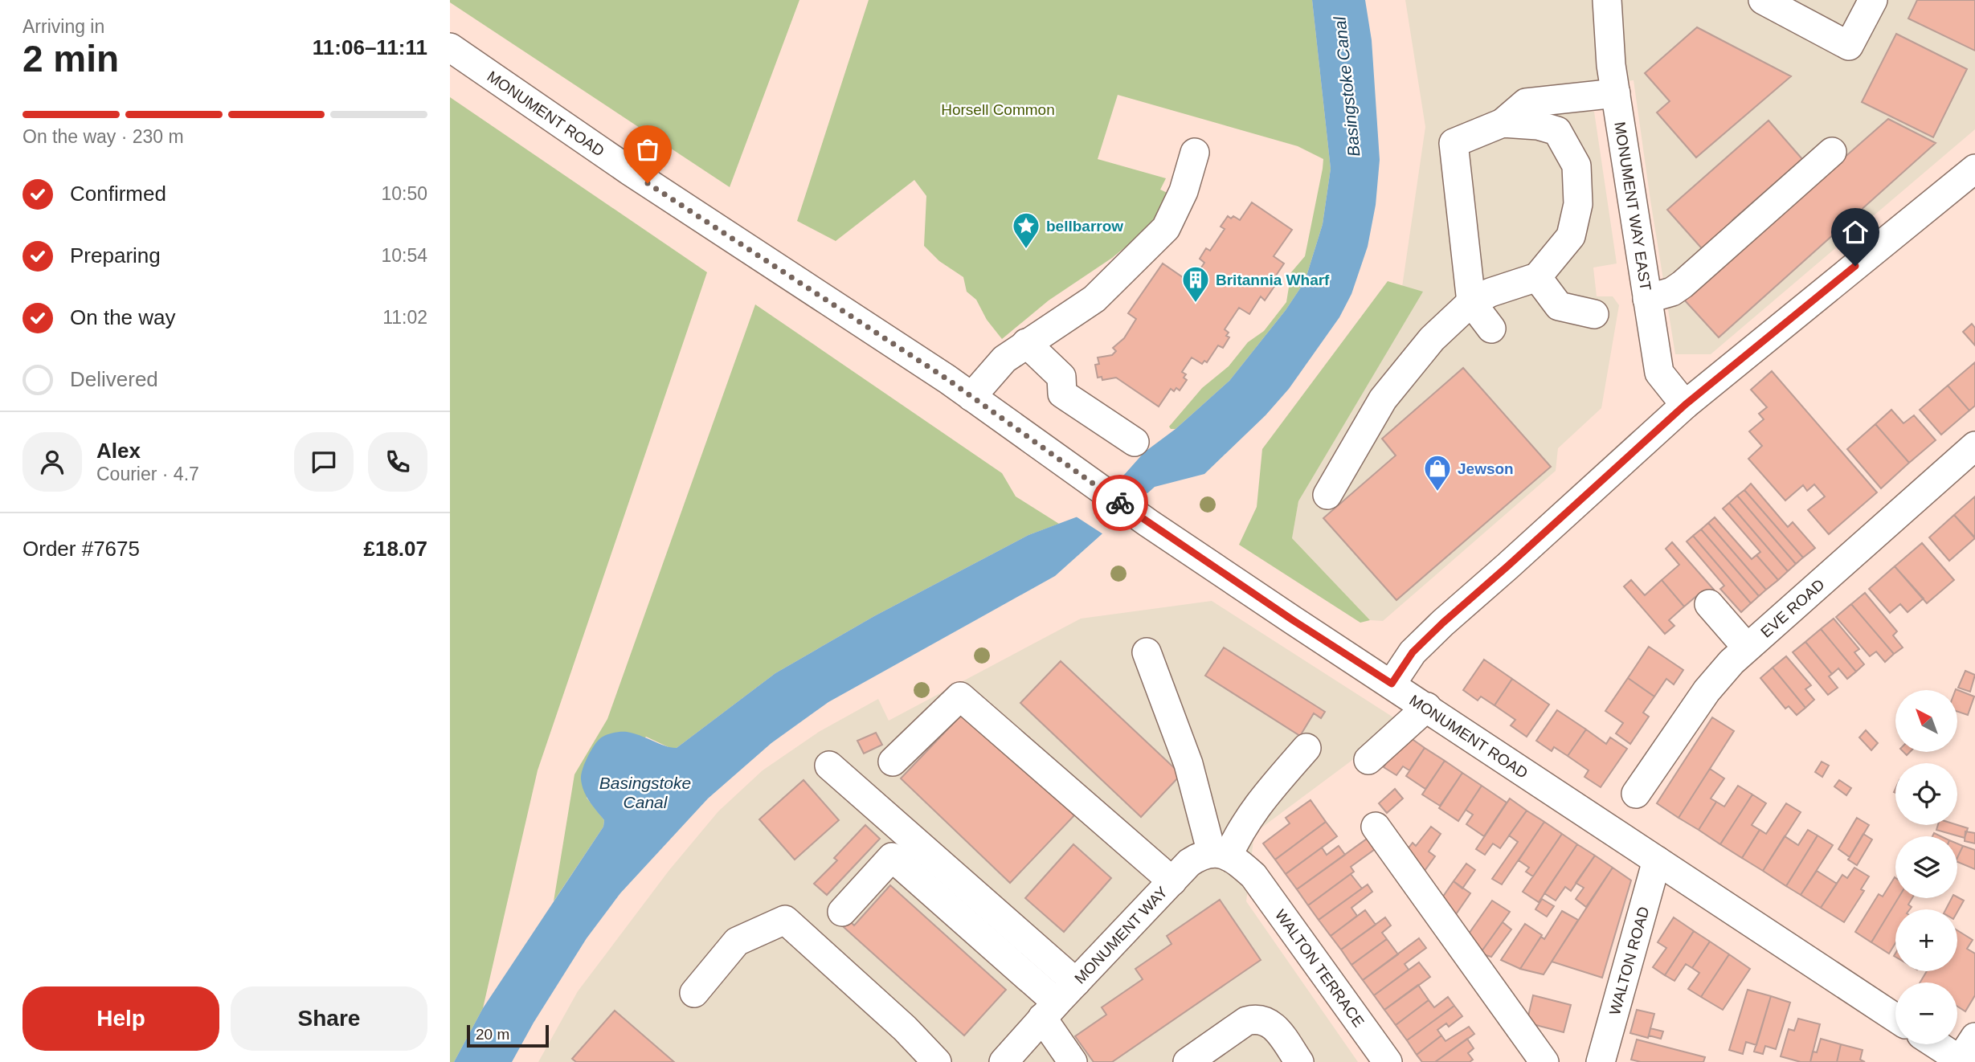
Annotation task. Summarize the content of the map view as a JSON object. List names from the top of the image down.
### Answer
{
  "streets": {
    "street": [
      "MONUMENT ROAD",
      "MONUMENT WAY EAST",
      "EVE ROAD",
      "MONUMENT WAY",
      "WALTON ROAD",
      "WALTON TERRACE"
    ]
  },
  "crossings": [
    ["MONUMENT ROAD", "WALTON ROAD"],
    ["MONUMENT WAY", "WALTON TERRACE"]
  ],
  "water": ["Basingstoke Canal"],
  "parks": ["Horsell Common"],
  "places": {
    "place": ["bellbarrow"],
    "building": ["Britannia Wharf"],
    "shop": ["Jewson"]
  },
  "scale_bar": "20 m",
  "north": "top left",
  "page": {
    "heading": ["2 min", "Arriving in", "11:06–11:11"],
    "panel": [
      "Alex",
      "Courier · 4.7",
      "Order #7675",
      "£18.07"
    ],
    "bar": "On the way · 230 m",
    "list": [
      ["Confirmed", "10:50"],
      ["Preparing", "10:54"],
      ["On the way", "11:02"],
      "Delivered"
    ],
    "map_buttons": ["+", "−"],
    "buttons": ["Help", "Share"],
    "scale": "20 m"
  }
}
